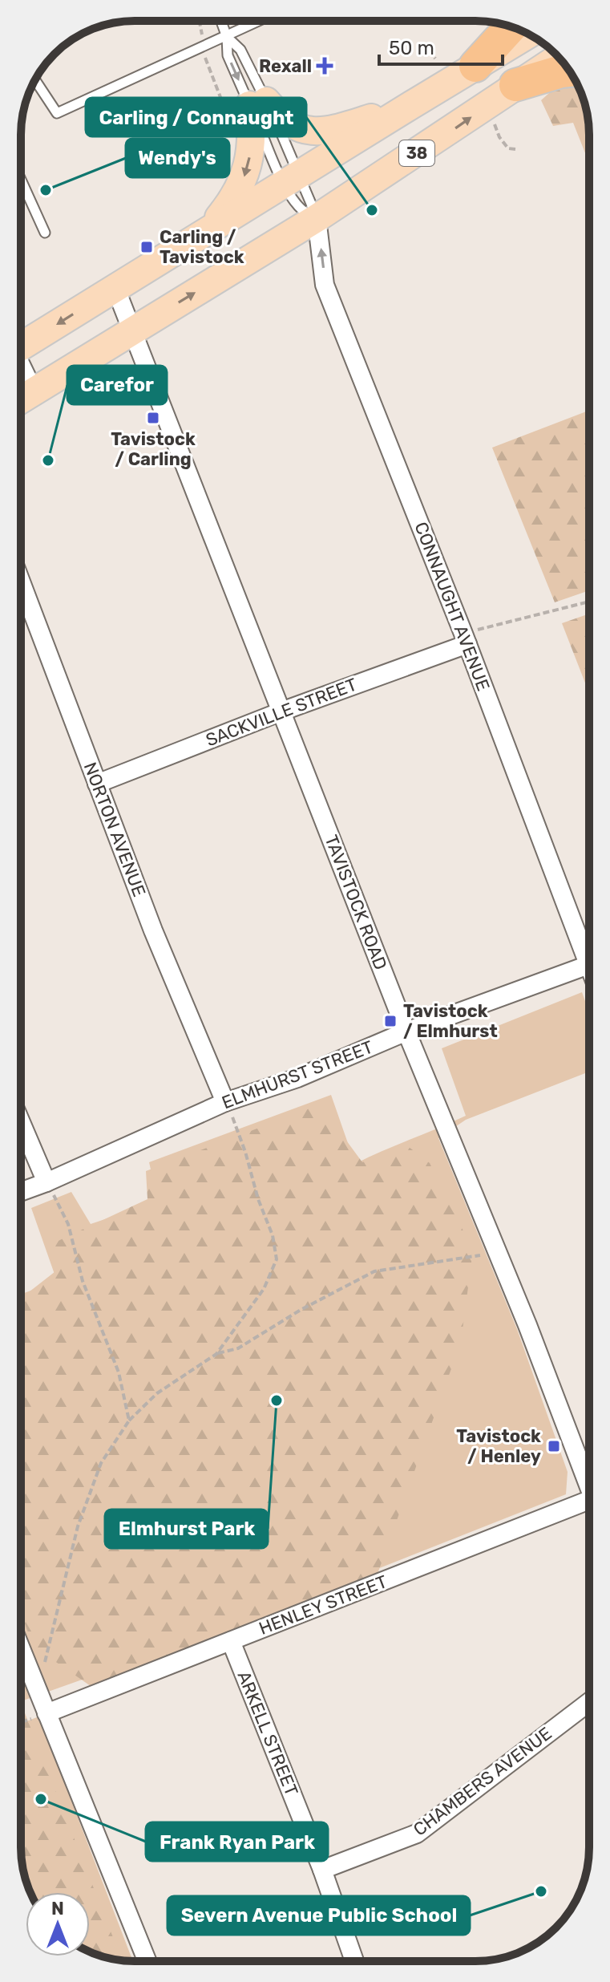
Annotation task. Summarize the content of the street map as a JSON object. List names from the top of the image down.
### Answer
{
  "streets": {
    "main road": ["38"],
    "street": [
      "CONNAUGHT AVENUE",
      "SACKVILLE STREET",
      "NORTON AVENUE",
      "TAVISTOCK ROAD",
      "ELMHURST STREET",
      "HENLEY STREET",
      "ARKELL STREET",
      "CHAMBERS AVENUE"
    ]
  },
  "crossings": [
    ["38", "CONNAUGHT AVENUE"],
    ["38", "TAVISTOCK ROAD"],
    ["CONNAUGHT AVENUE", "SACKVILLE STREET"],
    ["CONNAUGHT AVENUE", "ELMHURST STREET"],
    ["SACKVILLE STREET", "NORTON AVENUE"],
    ["SACKVILLE STREET", "TAVISTOCK ROAD"],
    ["NORTON AVENUE", "ELMHURST STREET"],
    ["TAVISTOCK ROAD", "ELMHURST STREET"],
    ["HENLEY STREET", "ARKELL STREET"],
    ["ARKELL STREET", "CHAMBERS AVENUE"]
  ],
  "one_way": ["CONNAUGHT AVENUE"],
  "places": {
    "health": ["Rexall"],
    "other": [
      "Wendy's",
      "Carling / Connaught",
      "Carefor",
      "Elmhurst Park",
      "Frank Ryan Park",
      "Severn Avenue Public School"
    ],
    "transit": [
      "Carling / Tavistock",
      "Tavistock / Carling",
      "Tavistock / Elmhurst",
      "Tavistock / Henley"
    ]
  },
  "scale_bar": "50 m",
  "north": "top"
}
